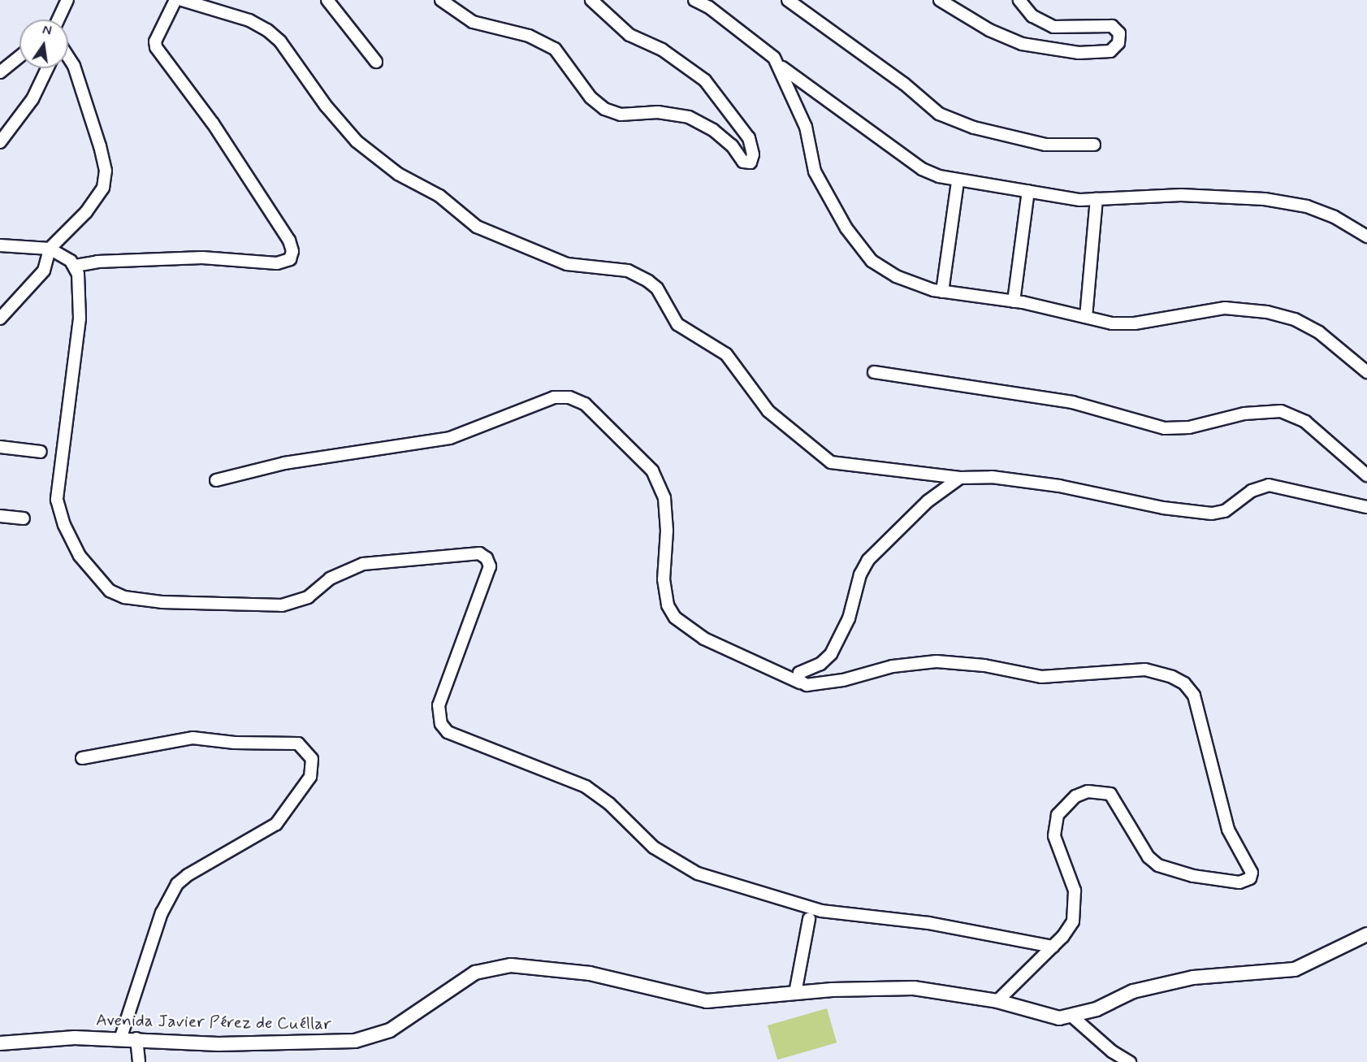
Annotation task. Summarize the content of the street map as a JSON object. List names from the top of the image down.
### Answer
{
  "streets": {
    "street": ["Avenida Javier Pérez de Cuéllar"]
  },
  "north": "top"
}
